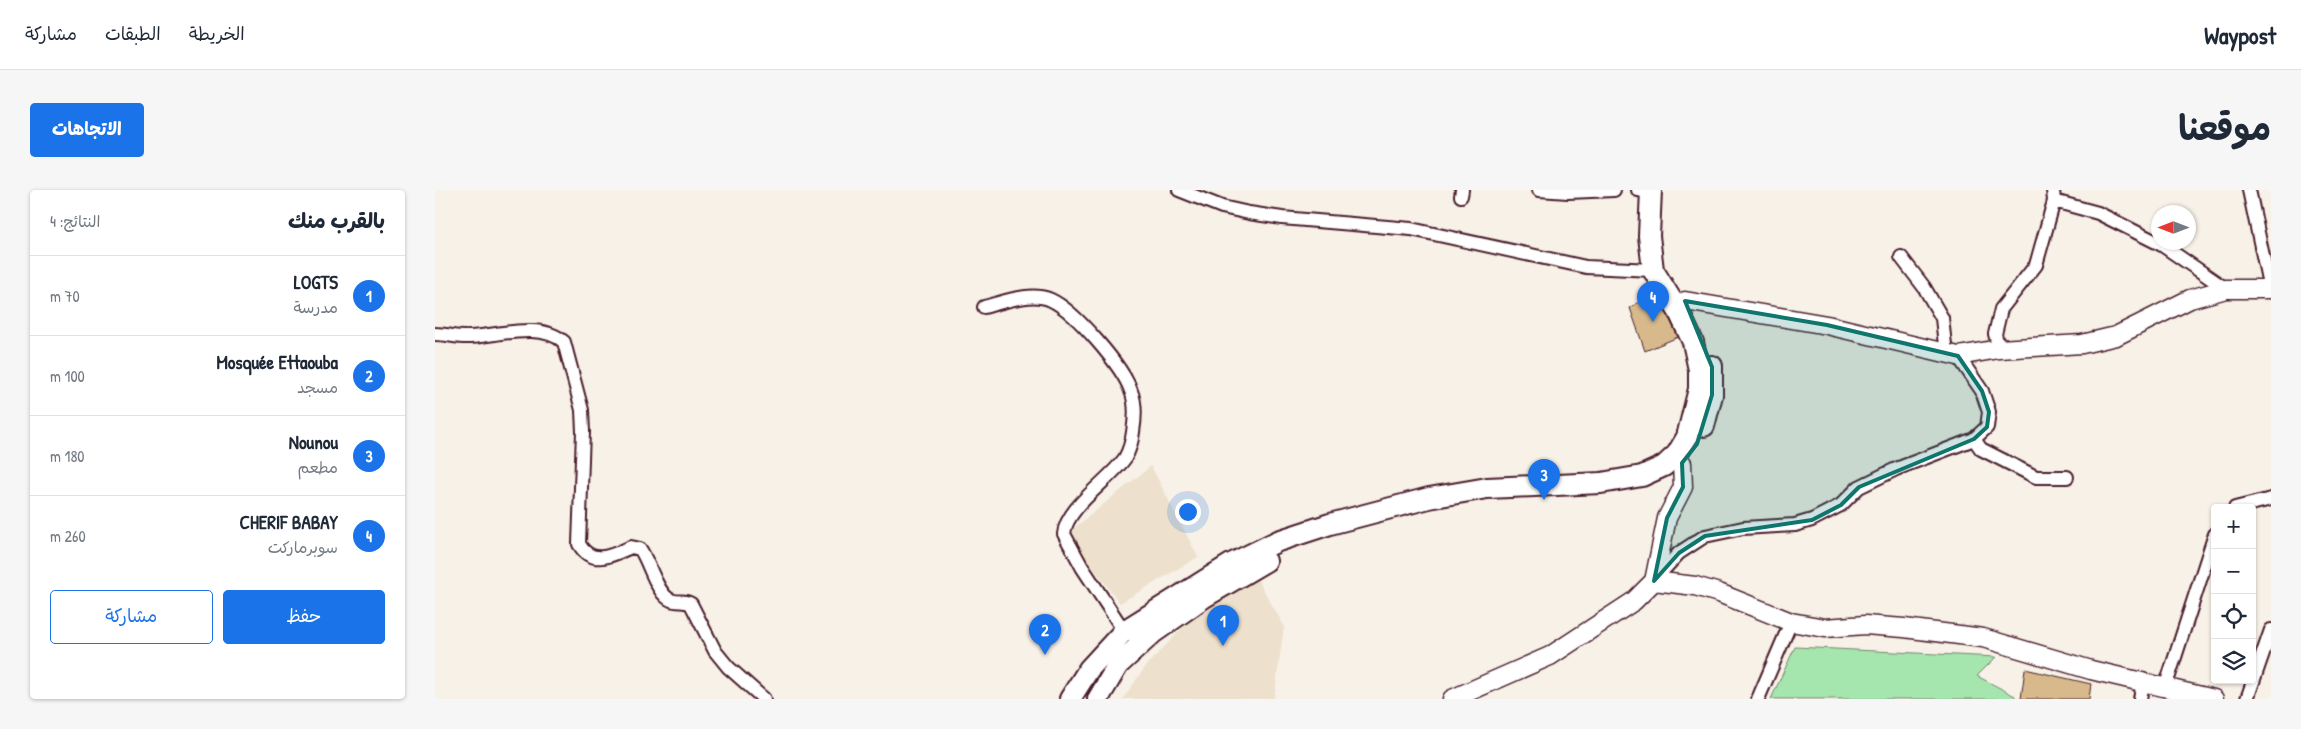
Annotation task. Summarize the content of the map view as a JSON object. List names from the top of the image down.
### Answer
{
  "north": "left",
  "page": {
    "header": "Waypost",
    "nav": ["الخريطة", "الطبقات", "مشاركة"],
    "title": "موقعنا",
    "buttons": [
      "الاتجاهات",
      ["حفظ", "مشاركة"]
    ],
    "heading": ["بالقرب منك", "النتائج: 4"],
    "list": [
      {
        "mark": "1",
        "name": "LOGTS",
        "note": "مدرسة",
        "value": "70 m"
      },
      {
        "mark": "2",
        "name": "Mosquée Ettaouba",
        "note": "مسجد",
        "value": "100 m"
      },
      {
        "mark": "3",
        "name": "Nounou",
        "note": "مطعم",
        "value": "180 m"
      },
      {
        "mark": "4",
        "name": "CHERIF BABAY",
        "note": "سوبرماركت",
        "value": "260 m"
      }
    ],
    "pins": [
      "4",
      "3",
      "1",
      "2"
    ],
    "map_buttons": ["+", "−"]
  }
}
